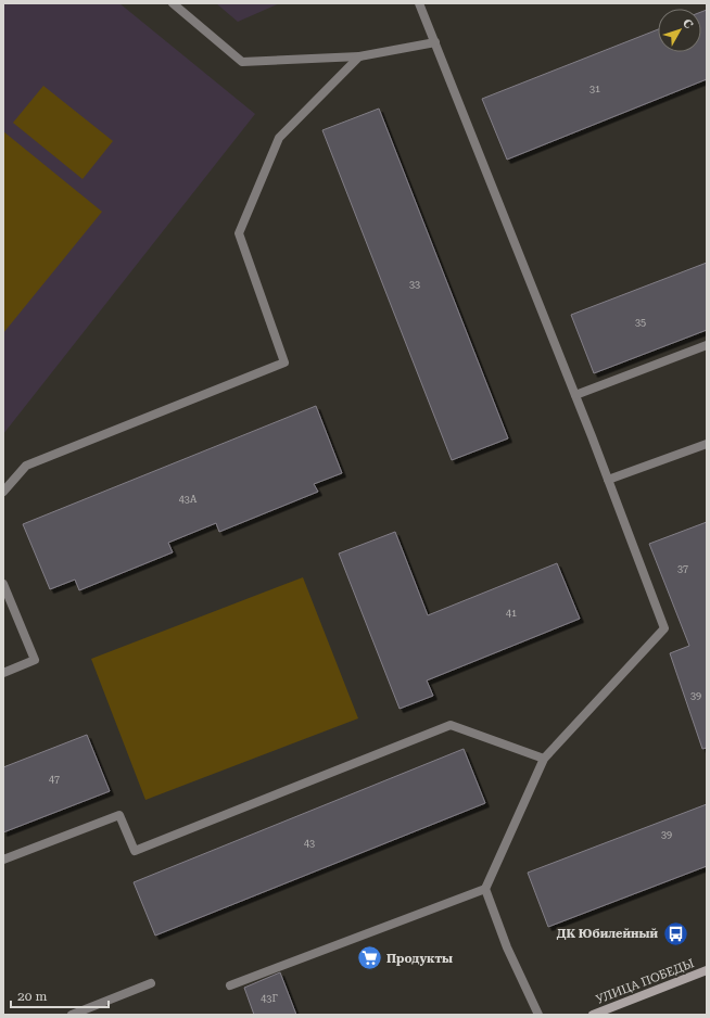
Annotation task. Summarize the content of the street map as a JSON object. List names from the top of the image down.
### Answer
{
  "streets": {
    "main road": ["УЛИЦА ПОБЕДЫ"]
  },
  "places": {
    "bus stop": ["ДК Юбилейный"],
    "supermarket": ["Продукты"]
  },
  "house_numbers": [
    "31",
    "33",
    "35",
    "43А",
    "37",
    "41",
    "39",
    "47",
    "39",
    "43",
    "43Г"
  ],
  "scale_bar": "20 m",
  "north": "top right"
}
